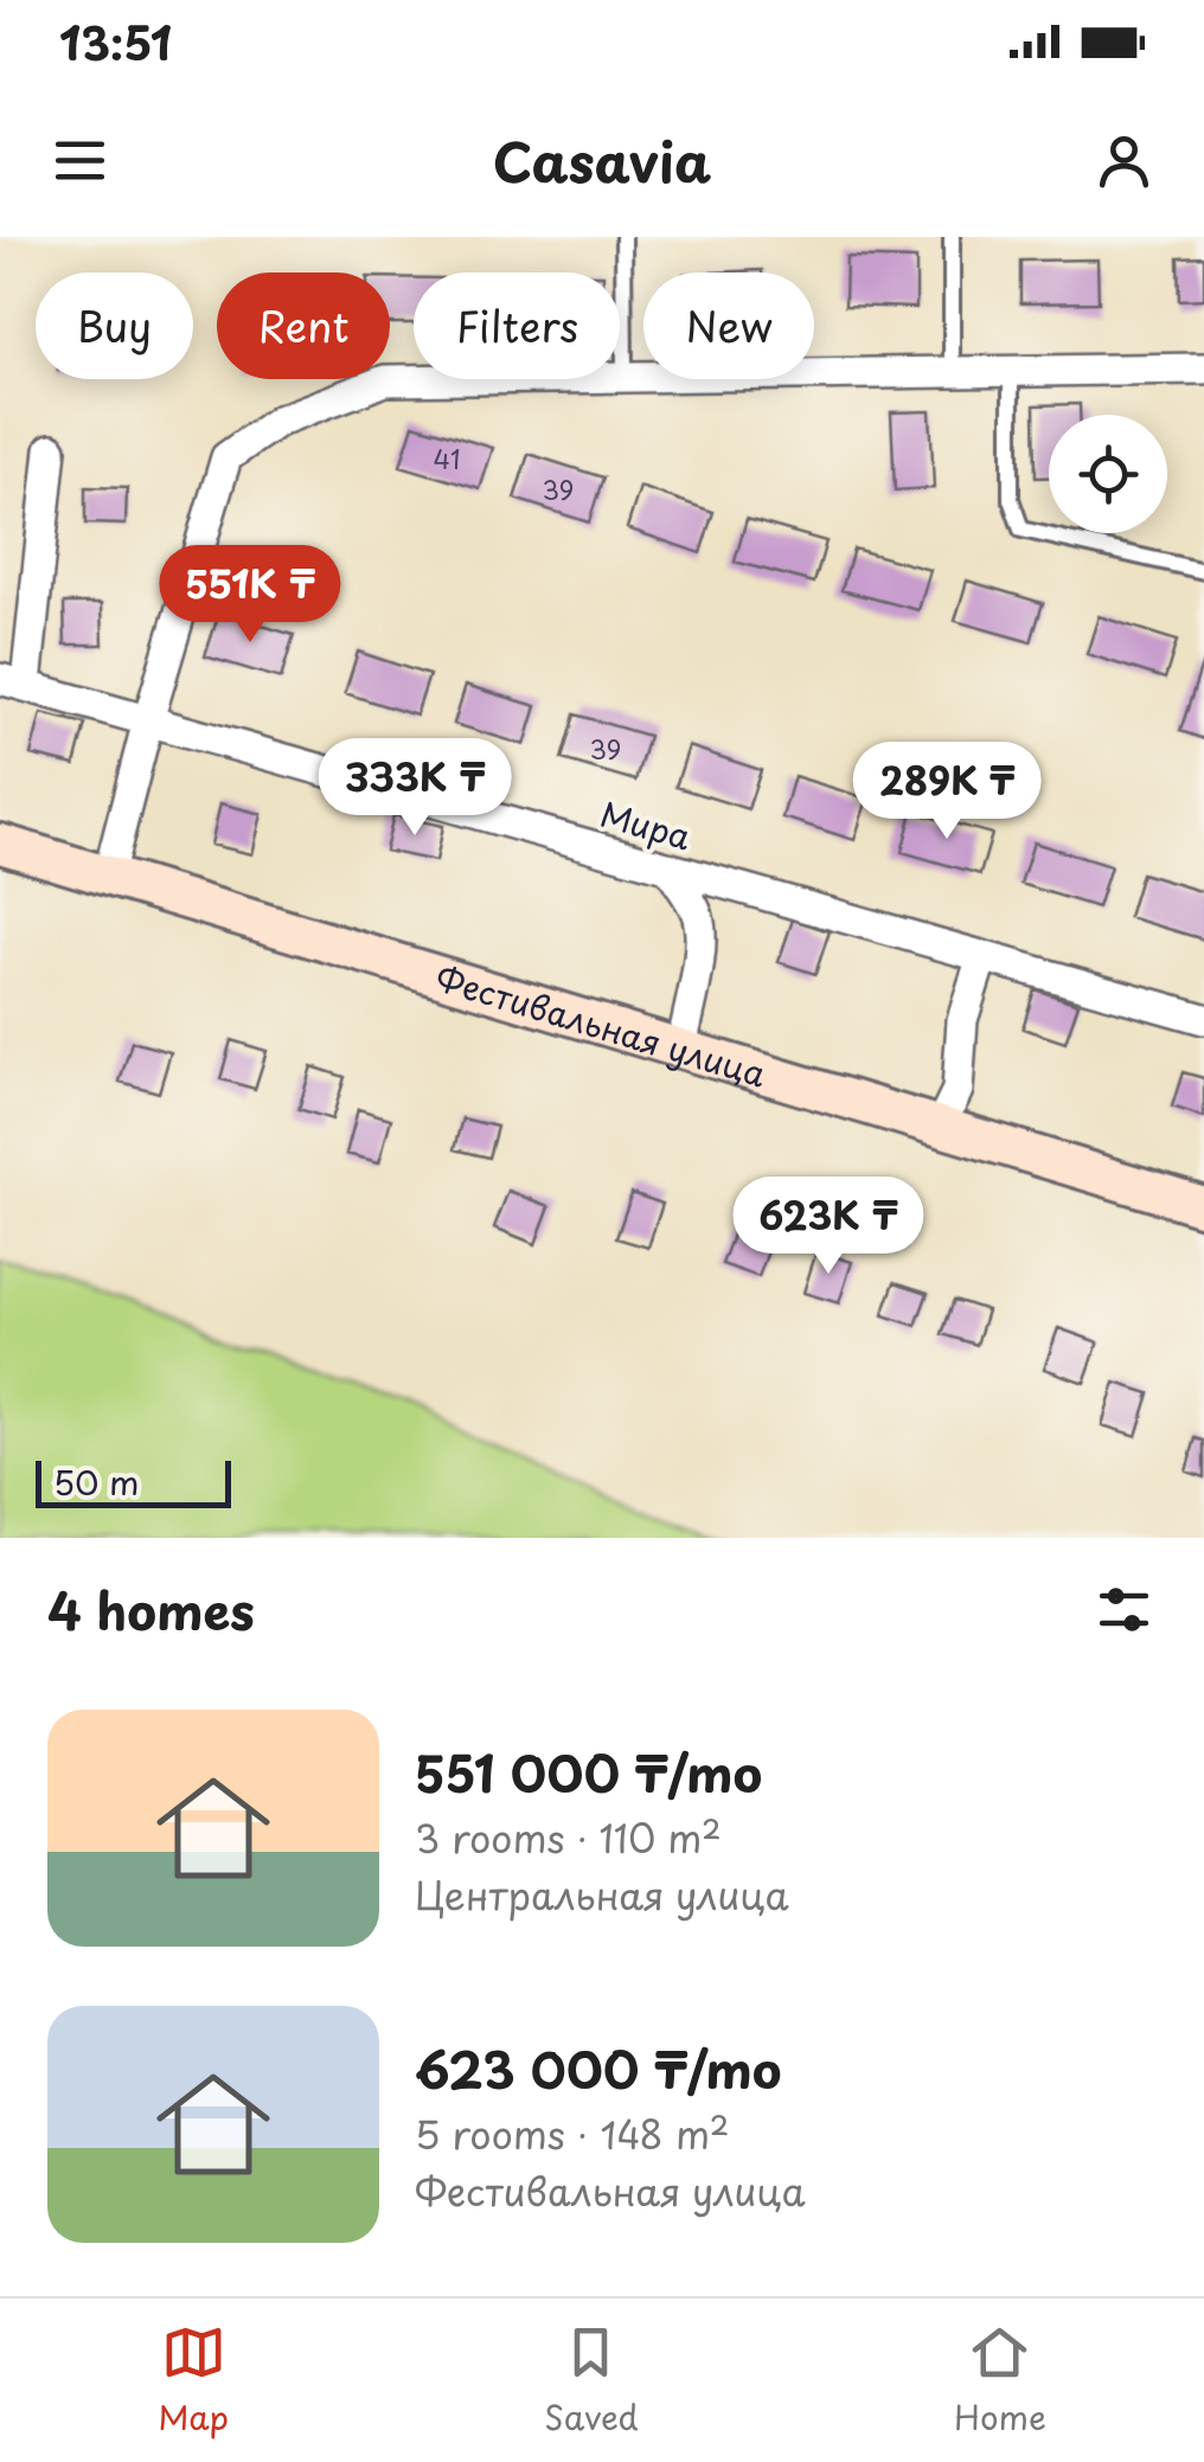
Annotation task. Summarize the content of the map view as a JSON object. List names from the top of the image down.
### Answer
{
  "streets": {
    "street": ["Мира", "Фестивальная улица"]
  },
  "house_numbers": ["41", "39", "39"],
  "scale_bar": "50 m",
  "page": {
    "status": "13:51",
    "header": "Casavia",
    "chip": [
      "Buy",
      "Rent",
      "Filters",
      "New"
    ],
    "price": [
      "551K ₸",
      "333K ₸",
      "289K ₸",
      "623K ₸"
    ],
    "scale": "50 m",
    "heading": "4 homes",
    "list": [
      {
        "name": "551 000 ₸/mo",
        "note": "3 rooms · 110 m² · Центральная улица"
      },
      {
        "name": "623 000 ₸/mo",
        "note": "5 rooms · 148 m² · Фестивальная улица"
      }
    ],
    "tabs": ["Map", "Saved", "Home"]
  }
}
